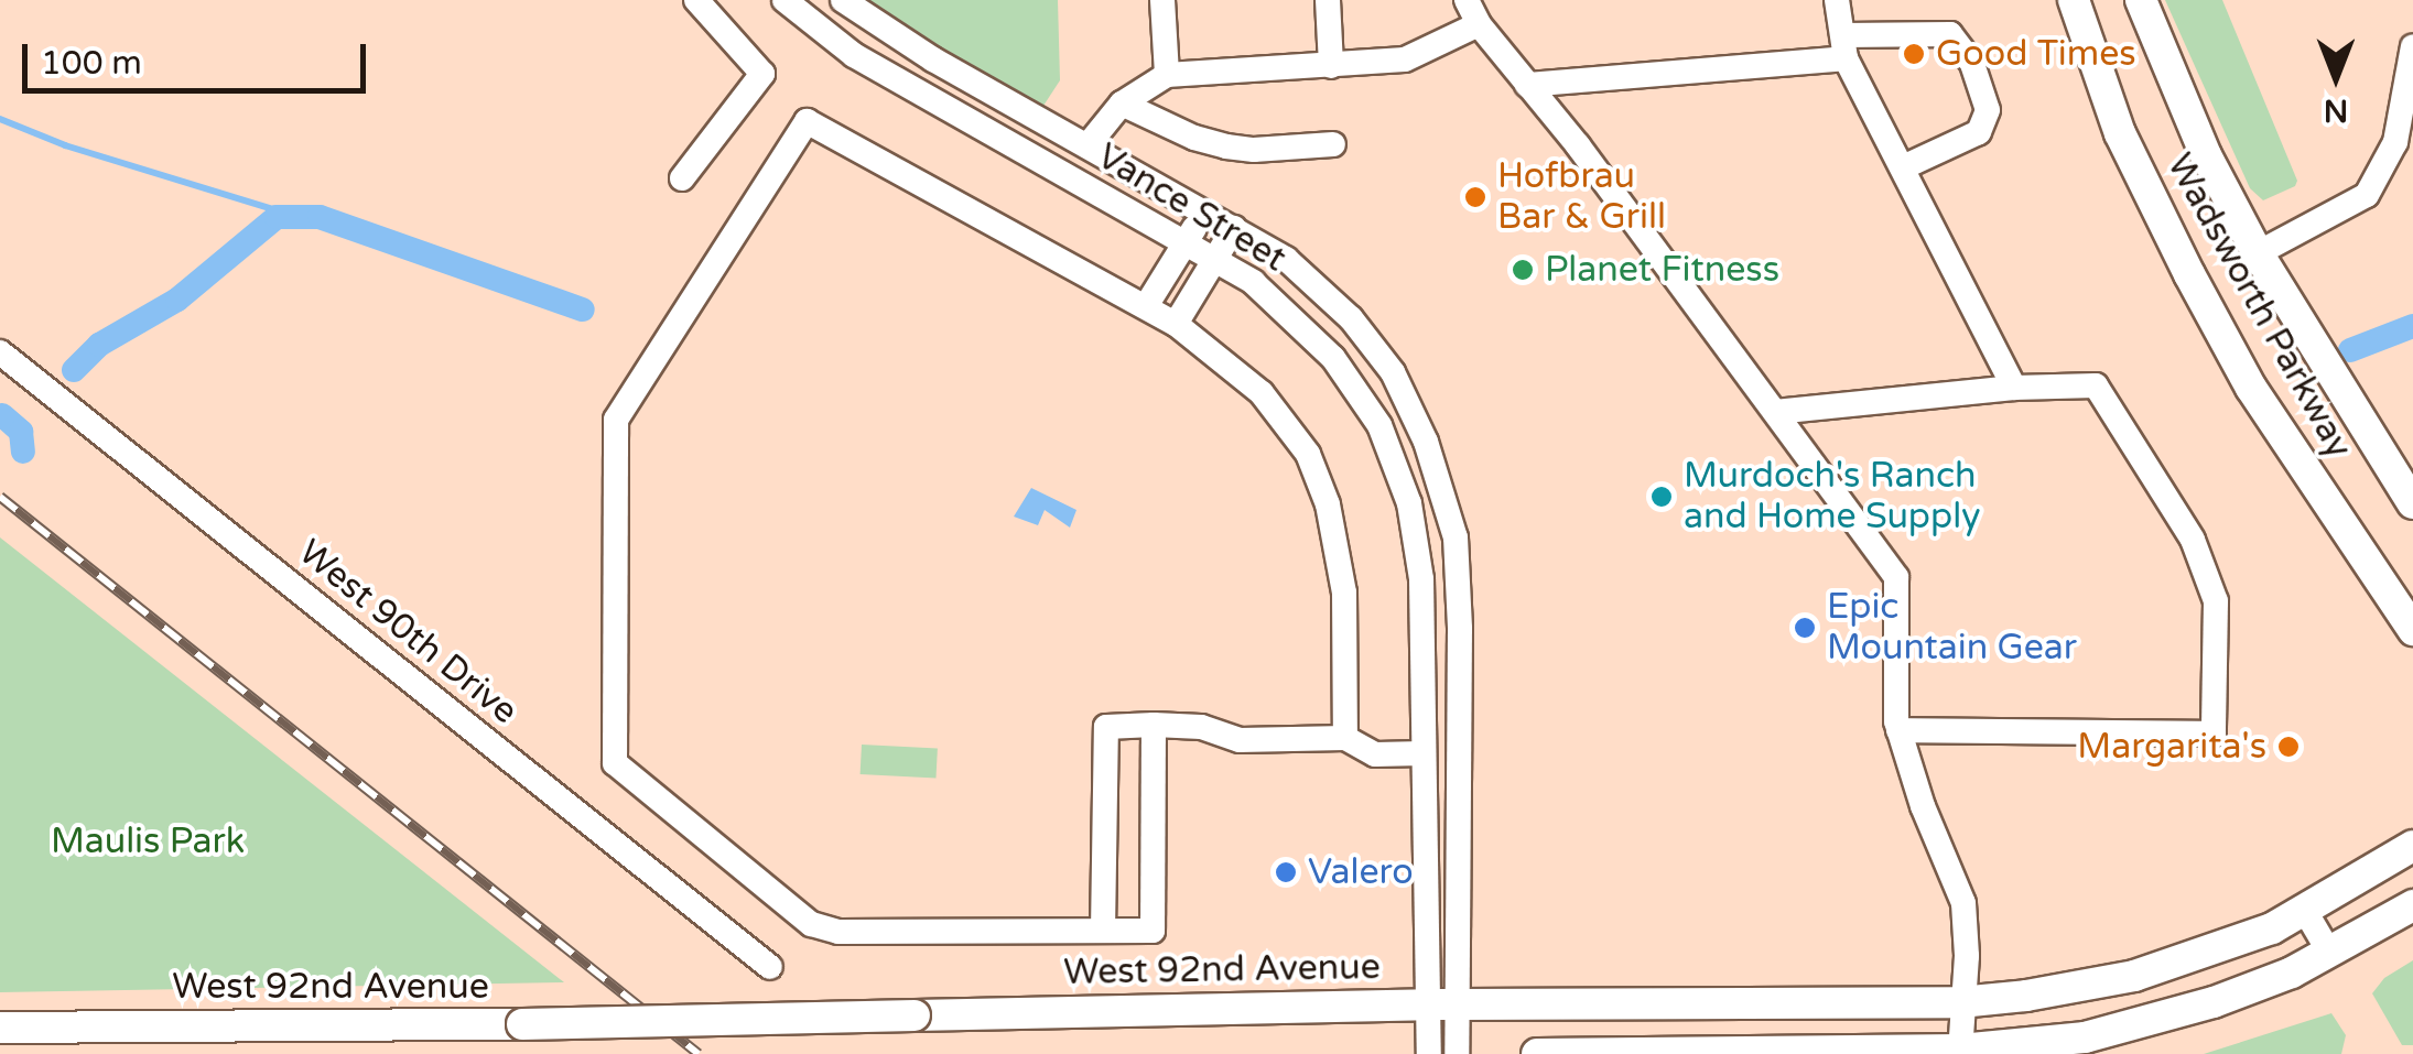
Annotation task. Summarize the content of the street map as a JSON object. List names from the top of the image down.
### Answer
{
  "streets": {
    "main road": ["Wadsworth Parkway", "West 92nd Avenue"],
    "street": ["Vance Street", "West 90th Drive"]
  },
  "crossings": [
    ["Vance Street", "West 92nd Avenue"]
  ],
  "parks": ["Maulis Park"],
  "places": [
    "Good Times",
    "Hofbrau Bar & Grill",
    "Planet Fitness",
    "Murdoch's Ranch and Home Supply",
    "Epic Mountain Gear",
    "Margarita's",
    "Valero"
  ],
  "scale_bar": "100 m",
  "north": "bottom"
}
